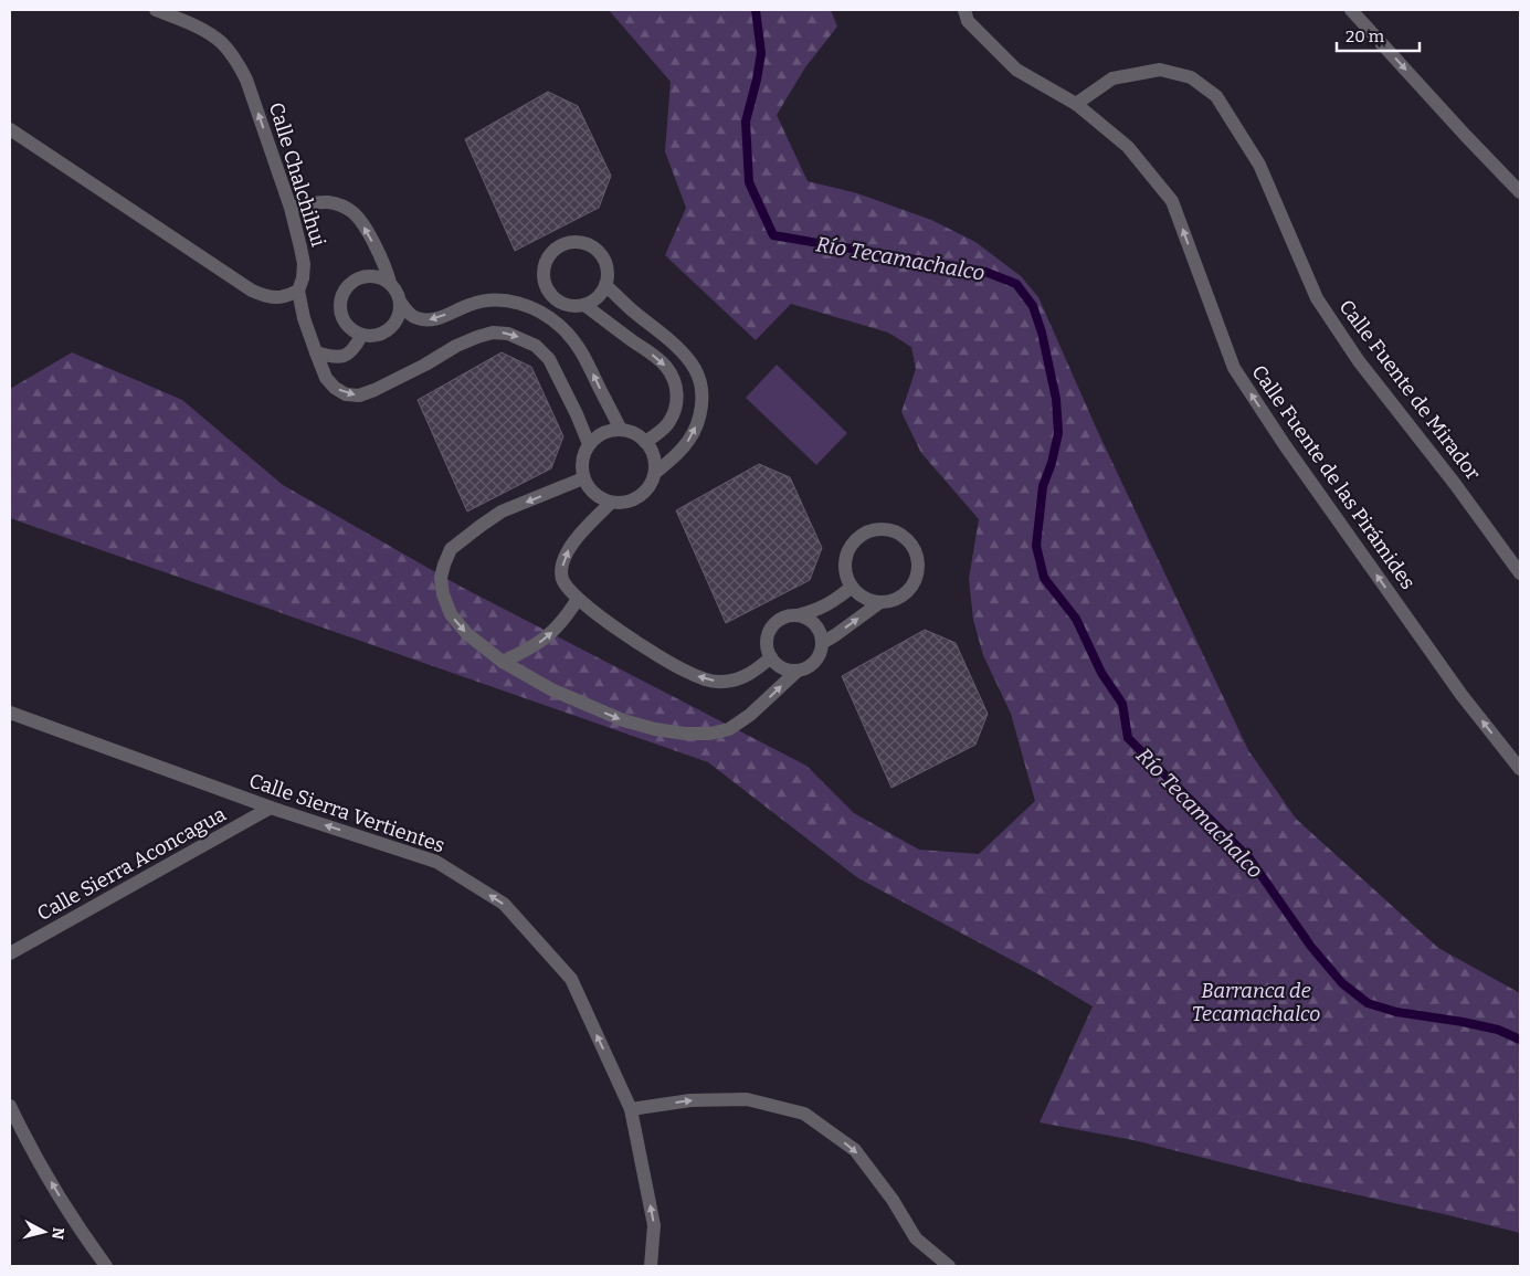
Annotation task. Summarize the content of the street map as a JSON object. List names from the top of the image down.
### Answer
{
  "streets": {
    "street": [
      "Calle Chalchihui",
      "Calle Fuente de Mirador",
      "Calle Fuente de las Pirámides",
      "Calle Sierra Vertientes",
      "Calle Sierra Aconcagua"
    ]
  },
  "crossings": [
    ["Calle Fuente de Mirador", "Calle Fuente de las Pirámides"],
    ["Calle Sierra Vertientes", "Calle Sierra Aconcagua"]
  ],
  "one_way": ["Calle Chalchihui", "Calle Fuente de las Pirámides", "Calle Sierra Vertientes"],
  "water": ["Río Tecamachalco"],
  "parks": ["Barranca de Tecamachalco"],
  "scale_bar": "20 m",
  "north": "right"
}
